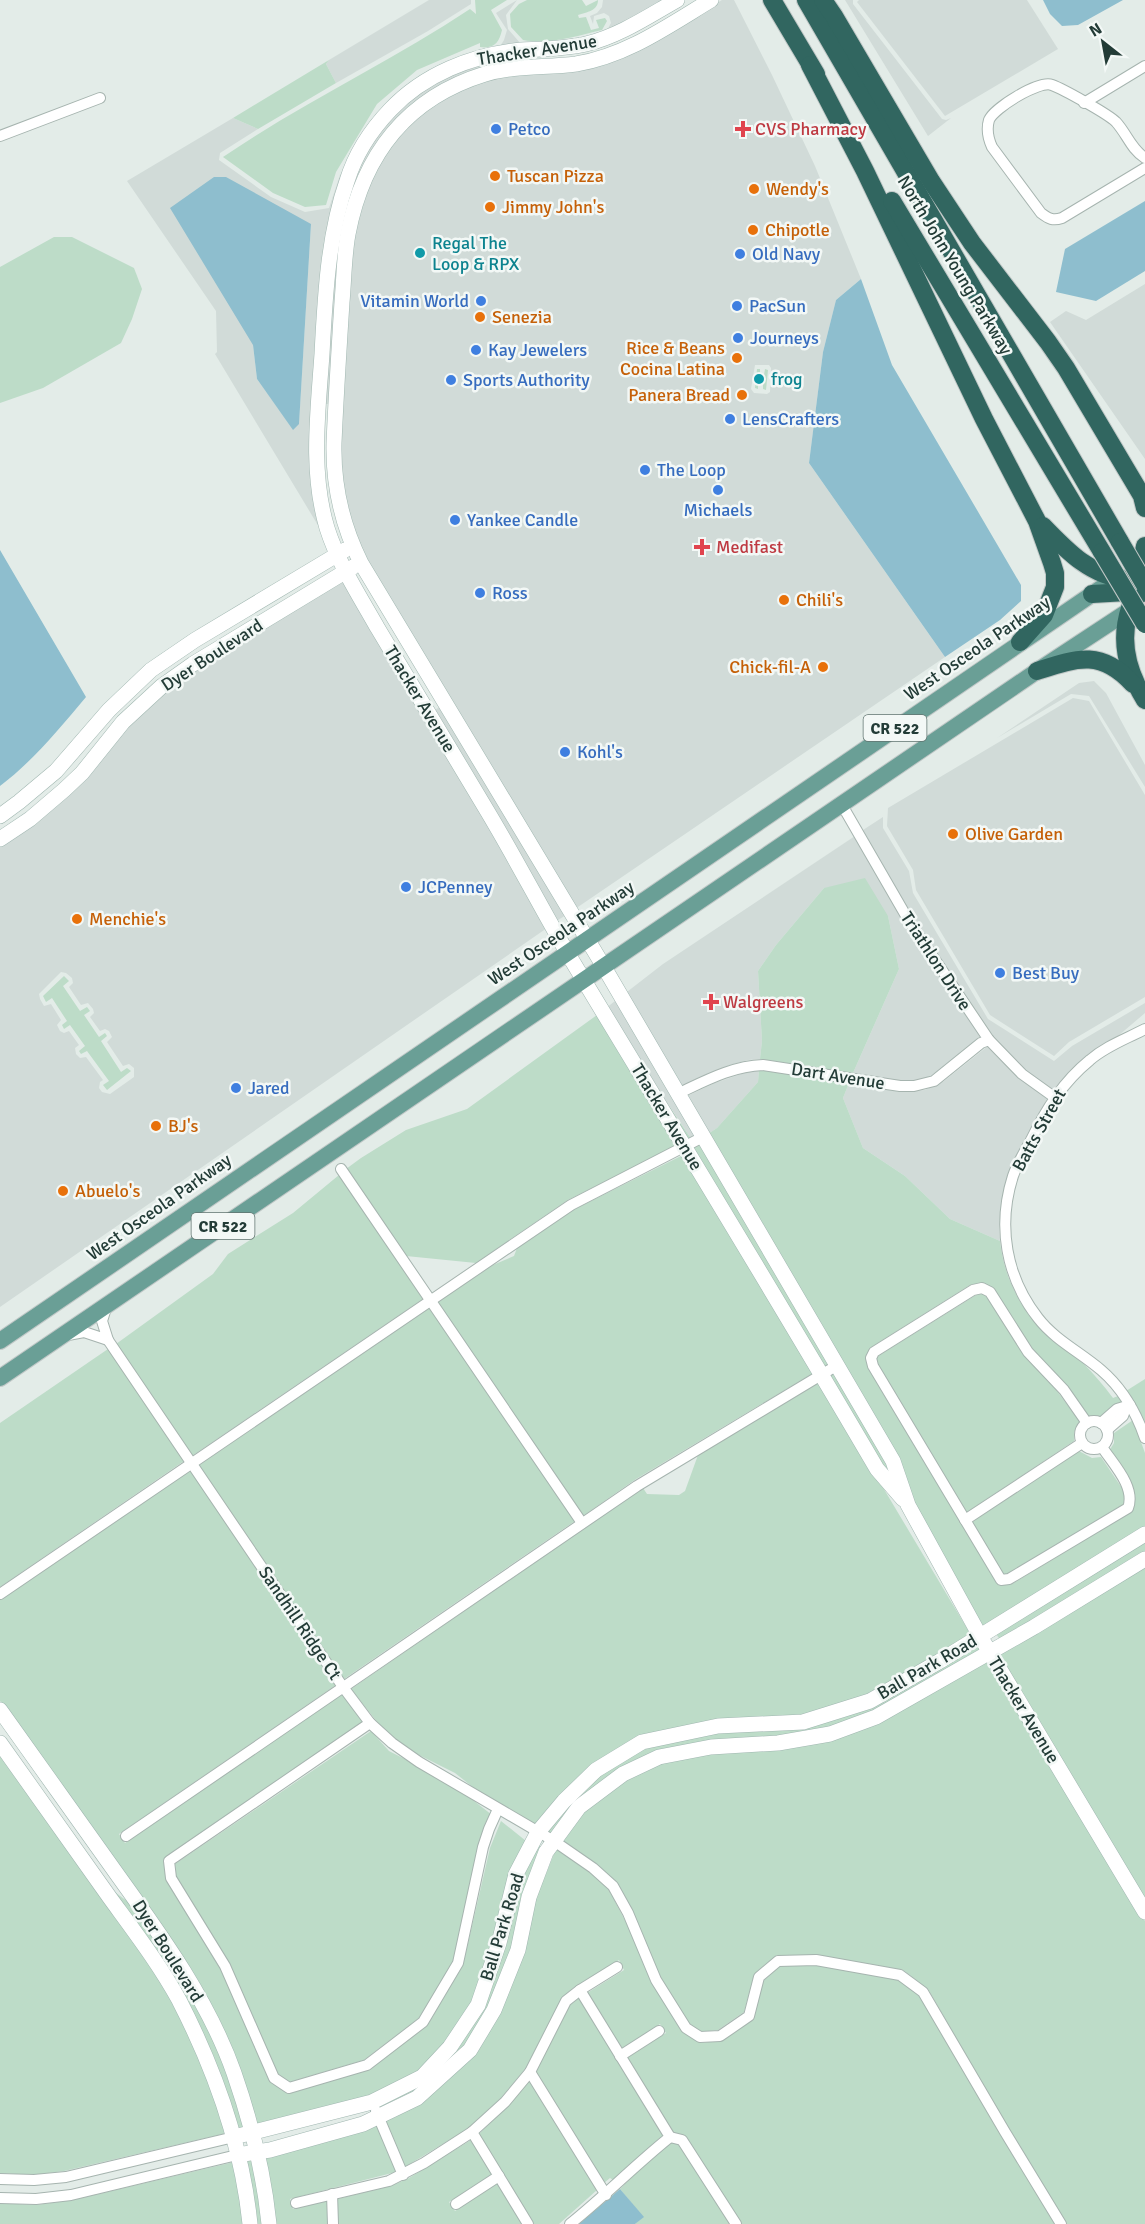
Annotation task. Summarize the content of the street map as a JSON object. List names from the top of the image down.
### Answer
{
  "streets": {
    "highway": ["North John Young Parkway"],
    "main road": ["West Osceola Parkway", "CR 522"],
    "street": [
      "Thacker Avenue",
      "Dyer Boulevard",
      "Triathlon Drive",
      "Dart Avenue",
      "Batts Street",
      "Sandhill Ridge Ct",
      "Ball Park Road"
    ]
  },
  "crossings": [
    ["Thacker Avenue", "West Osceola Parkway"],
    ["Thacker Avenue", "Dyer Boulevard"],
    ["Thacker Avenue", "CR 522"],
    ["Thacker Avenue", "Dart Avenue"],
    ["Thacker Avenue", "Ball Park Road"],
    ["Dyer Boulevard", "Ball Park Road"],
    ["CR 522", "Triathlon Drive"],
    ["Triathlon Drive", "Dart Avenue"],
    ["Triathlon Drive", "Batts Street"],
    ["Sandhill Ridge Ct", "Ball Park Road"]
  ],
  "places": {
    "other": [
      "Petco",
      "Tuscan Pizza",
      "Wendy's",
      "Jimmy John's",
      "Chipotle",
      "Regal The Loop & RPX",
      "Old Navy",
      "Vitamin World",
      "PacSun",
      "Senezia",
      "Journeys",
      "Kay Jewelers",
      "Rice & Beans Cocina Latina",
      "frog",
      "Sports Authority",
      "Panera Bread",
      "LensCrafters",
      "The Loop",
      "Michaels",
      "Yankee Candle",
      "Ross",
      "Chili's",
      "Chick-fil-A",
      "Kohl's",
      "Olive Garden",
      "JCPenney",
      "Menchie's",
      "Best Buy",
      "Jared",
      "BJ's",
      "Abuelo's"
    ],
    "health": ["CVS Pharmacy", "Medifast", "Walgreens"]
  },
  "north": "top left"
}
